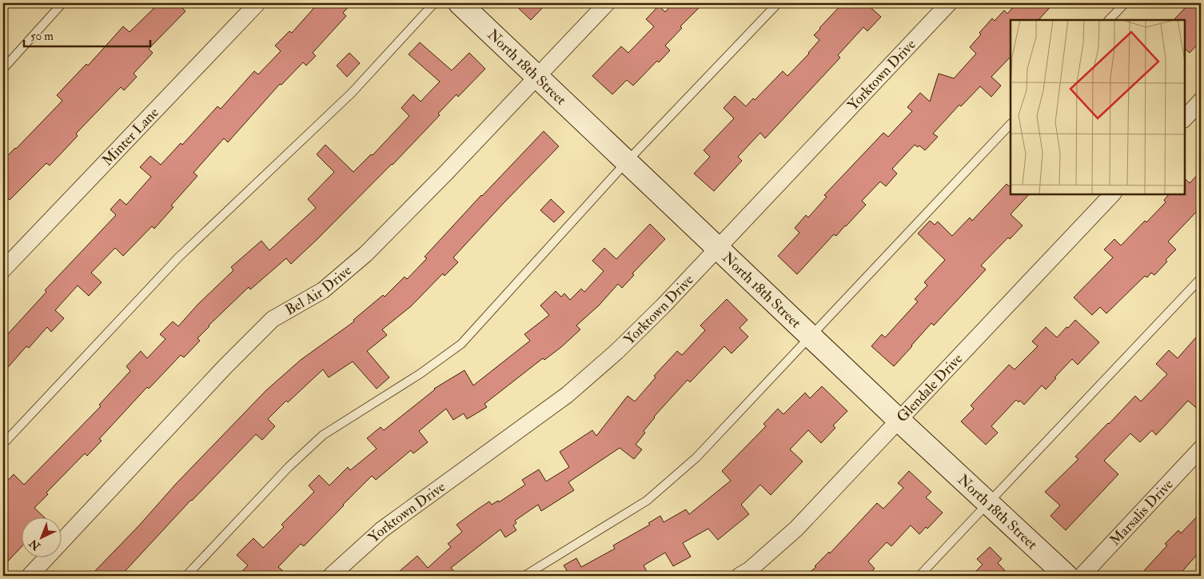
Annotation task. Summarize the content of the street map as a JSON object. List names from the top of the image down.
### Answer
{
  "streets": {
    "street": [
      "North 18th Street",
      "Yorktown Drive",
      "Minter Lane",
      "Bel Air Drive",
      "Glendale Drive",
      "Marsalis Drive"
    ]
  },
  "crossings": [
    ["North 18th Street", "Yorktown Drive"],
    ["North 18th Street", "Bel Air Drive"],
    ["North 18th Street", "Glendale Drive"]
  ],
  "scale_bar": "50 m",
  "north": "bottom left"
}
